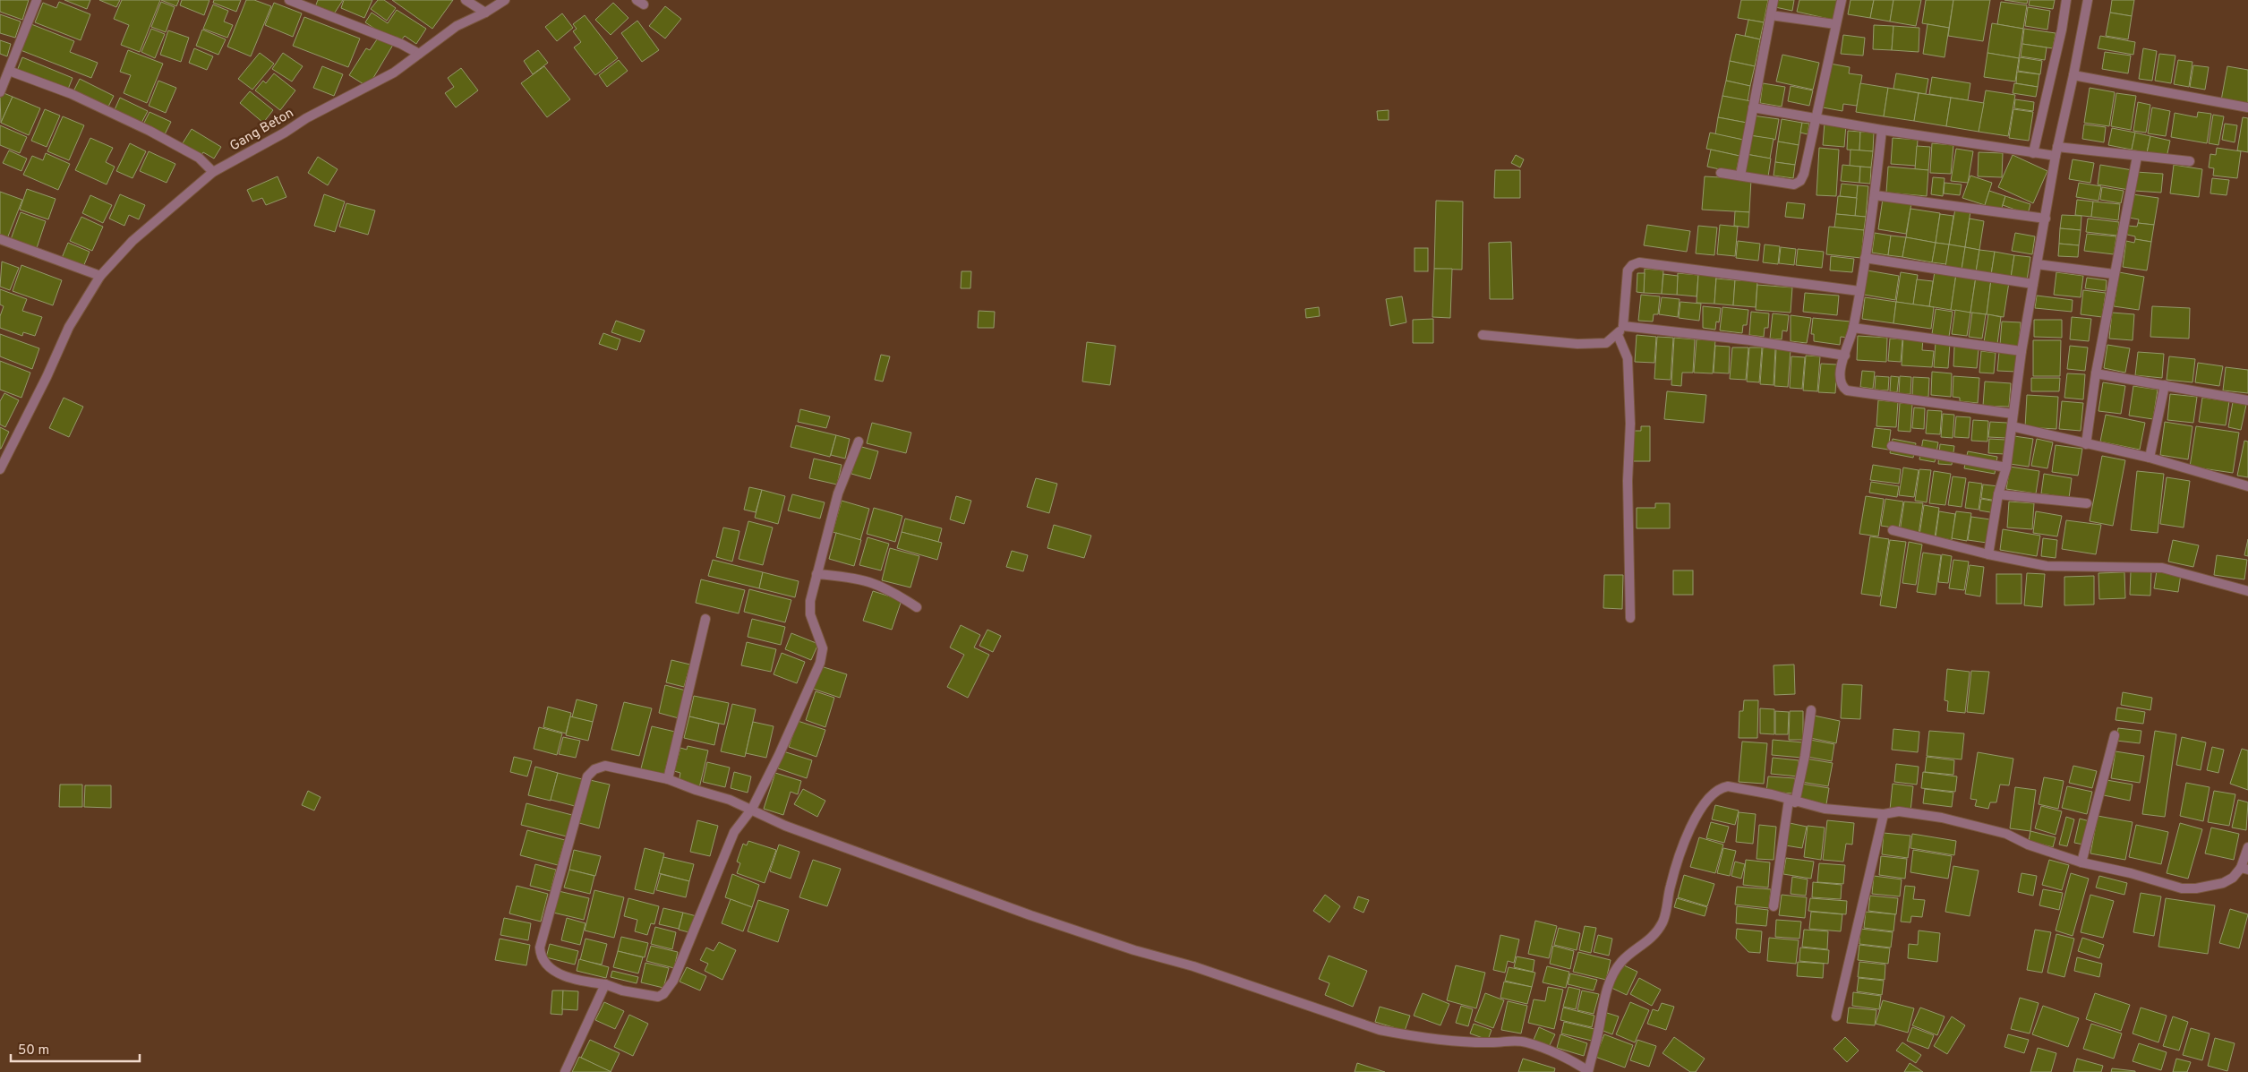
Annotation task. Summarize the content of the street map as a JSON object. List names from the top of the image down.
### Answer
{
  "streets": {
    "street": ["Gang Beton"]
  },
  "scale_bar": "50 m"
}
